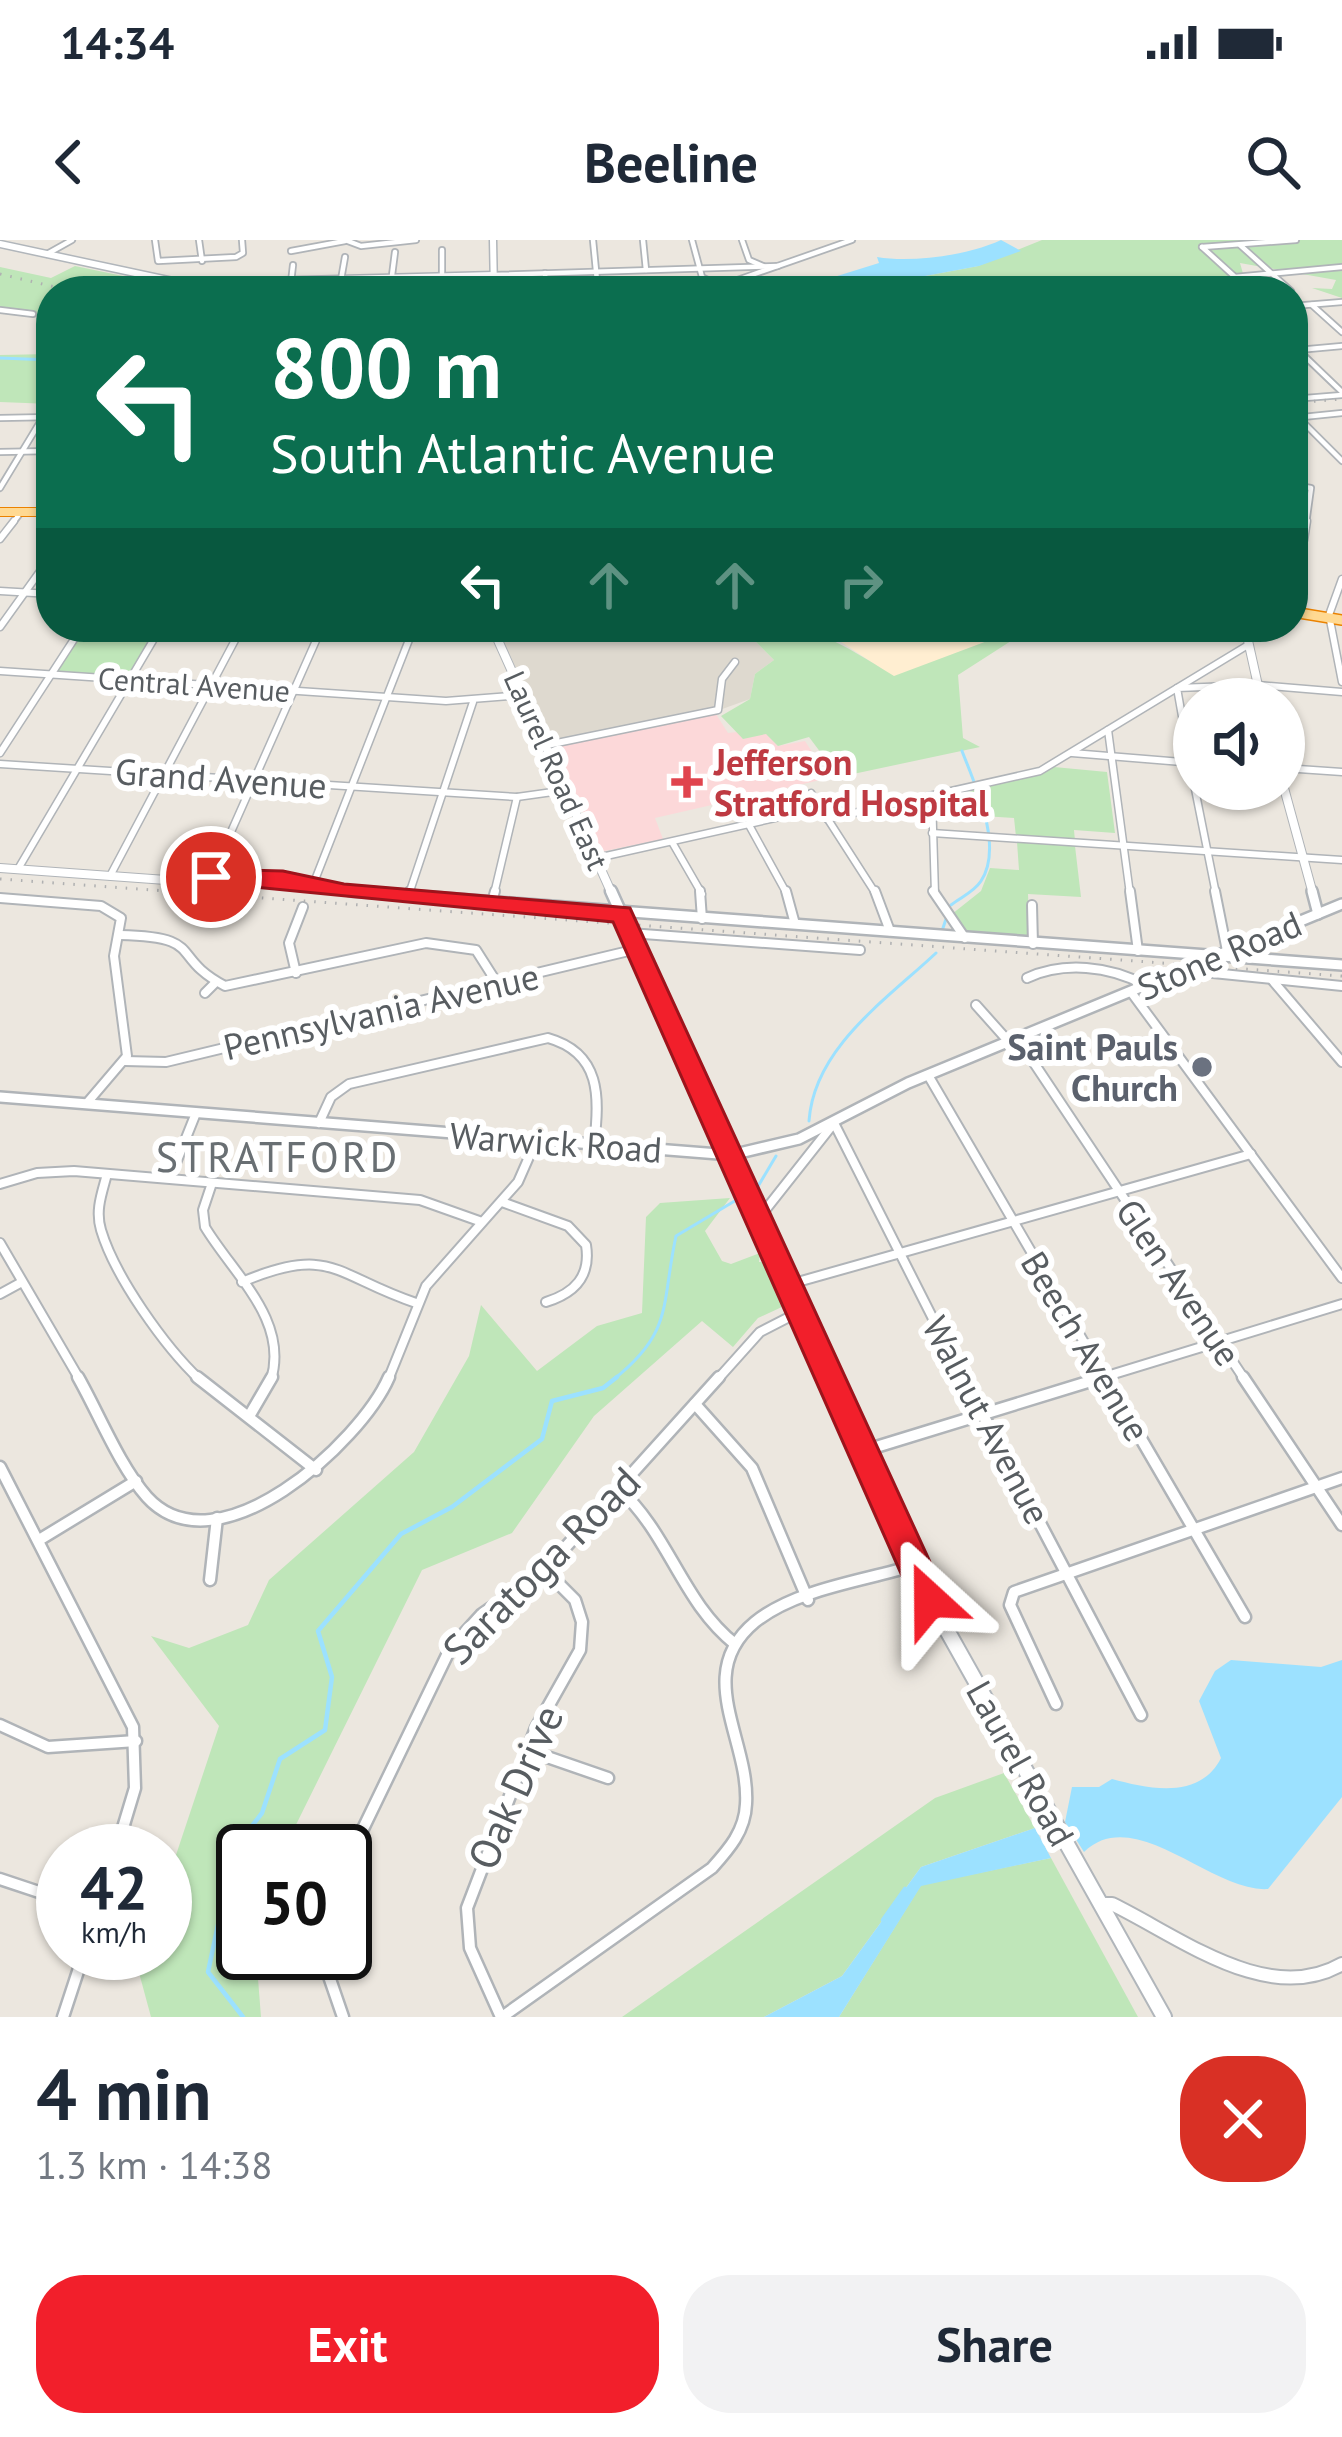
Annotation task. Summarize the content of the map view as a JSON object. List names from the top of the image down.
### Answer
{
  "streets": {
    "main road": ["Laurel Road East", "Laurel Road"],
    "street": [
      "Central Avenue",
      "Grand Avenue",
      "Stone Road",
      "Pennsylvania Avenue",
      "Warwick Road",
      "Glen Avenue",
      "Beech Avenue",
      "Walnut Avenue",
      "Saratoga Road",
      "Oak Drive"
    ]
  },
  "crossings": [
    ["Central Avenue", "Laurel Road East"],
    ["Laurel Road East", "Grand Avenue"],
    ["Laurel Road East", "Laurel Road"],
    ["Stone Road", "Warwick Road"],
    ["Stone Road", "Glen Avenue"],
    ["Stone Road", "Beech Avenue"],
    ["Stone Road", "Walnut Avenue"],
    ["Stone Road", "Laurel Road"],
    ["Pennsylvania Avenue", "Laurel Road"],
    ["Warwick Road", "Laurel Road"],
    ["Saratoga Road", "Laurel Road"],
    ["Saratoga Road", "Oak Drive"]
  ],
  "districts": ["STRATFORD"],
  "places": {
    "health": ["Jefferson Stratford Hospital"],
    "other": ["Saint Pauls Church"]
  },
  "page": {
    "status": "14:34",
    "header": "Beeline",
    "turn": ["800 m", "South Atlantic Avenue"],
    "speed": "42 km/h",
    "limit": "50",
    "heading": ["4 min", "1.3 km · 14:38"],
    "buttons": ["Exit", "Share"]
  }
}
